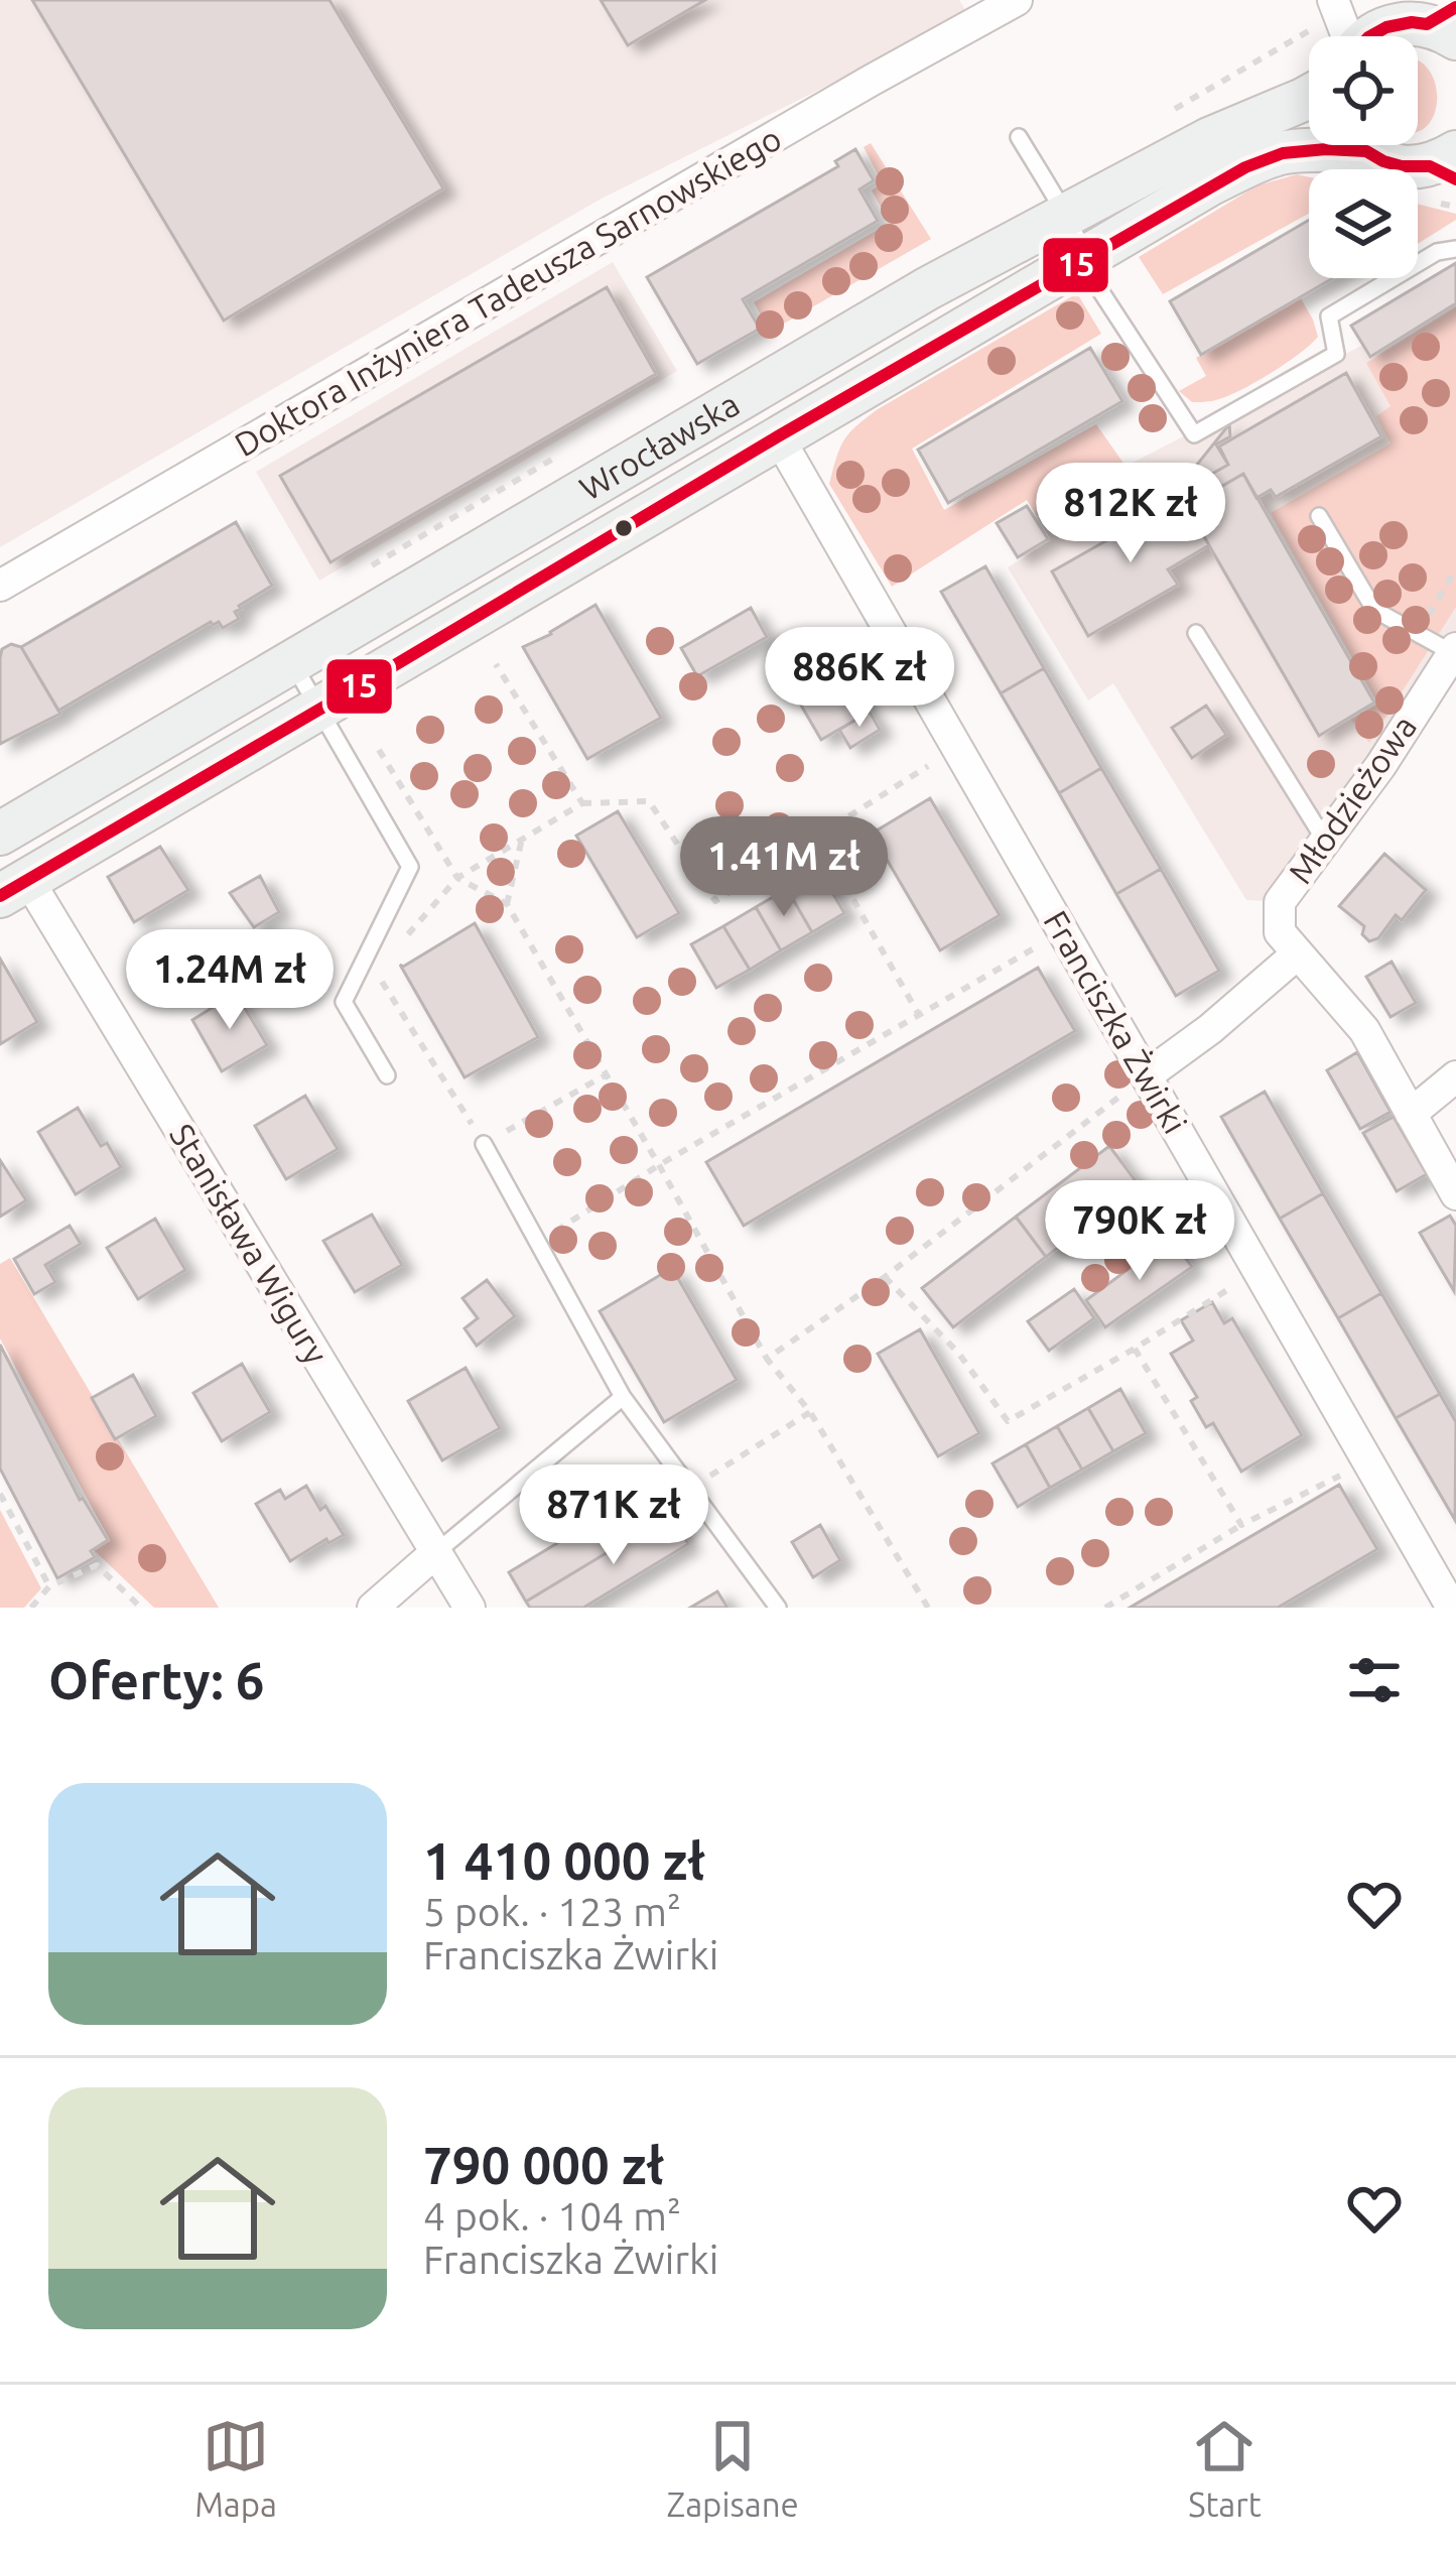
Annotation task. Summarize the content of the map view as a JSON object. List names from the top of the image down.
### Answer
{
  "streets": {
    "main road": ["Wrocławska"],
    "street": [
      "Doktora Inżyniera Tadeusza Sarnowskiego",
      "Młodzieżowa",
      "Franciszka Żwirki",
      "Stanisława Wigury"
    ]
  },
  "crossings": [
    ["Wrocławska", "Franciszka Żwirki"],
    ["Wrocławska", "Stanisława Wigury"]
  ],
  "lines": ["transit line 15"],
  "page": {
    "price": [
      "812K zł",
      "886K zł",
      "1.41M zł",
      "1.24M zł",
      "790K zł",
      "871K zł"
    ],
    "heading": "Oferty: 6",
    "list": [
      {
        "name": "1 410 000 zł",
        "note": "5 pok. · 123 m² · Franciszka Żwirki"
      },
      {
        "name": "790 000 zł",
        "note": "4 pok. · 104 m² · Franciszka Żwirki"
      }
    ],
    "tabs": ["Mapa", "Zapisane", "Start"]
  }
}
